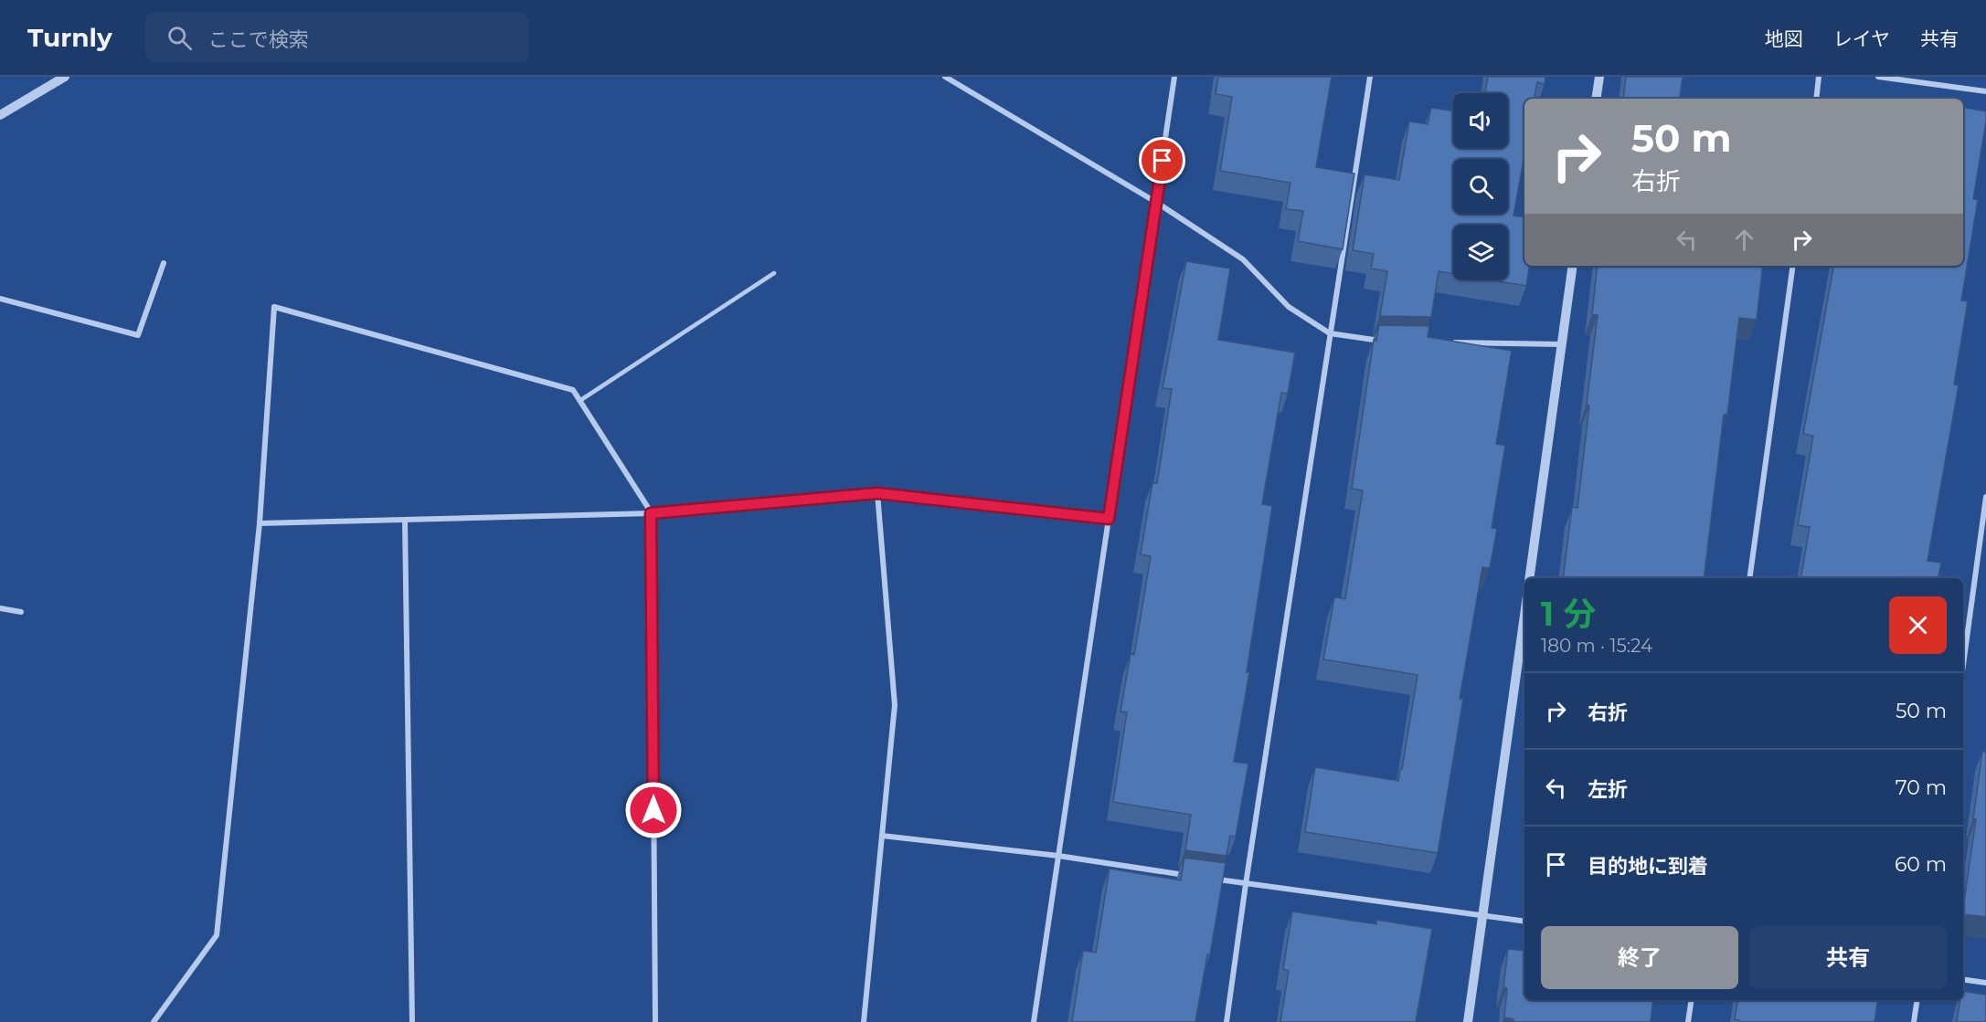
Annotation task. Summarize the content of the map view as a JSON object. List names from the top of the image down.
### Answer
{
  "page": {
    "header": "Turnly",
    "search": "ここで検索",
    "nav": ["地図", "レイヤ", "共有"],
    "turn": ["50 m", "右折"],
    "heading": ["1 分", "180 m · 15:24"],
    "list": [
      {
        "name": "右折",
        "value": "50 m"
      },
      {
        "name": "左折",
        "value": "70 m"
      },
      {
        "name": "目的地に到着",
        "value": "60 m"
      }
    ],
    "buttons": ["終了", "共有"]
  }
}
